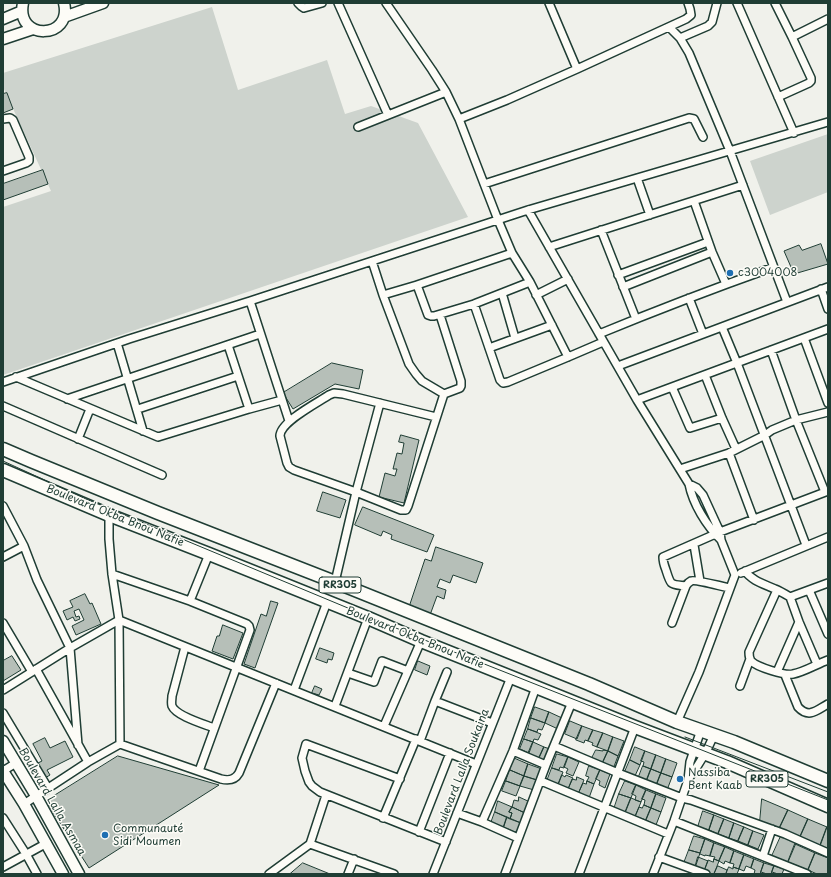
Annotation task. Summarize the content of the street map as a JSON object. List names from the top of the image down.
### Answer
{
  "streets": {
    "main road": ["Boulevard Okba Bnou Nafie", "RR305", "Boulevard Lalla Asmaa"],
    "street": ["Boulevard Lalla Soukaina"]
  },
  "crossings": [
    ["Boulevard Okba Bnou Nafie", "Boulevard Lalla Soukaina"]
  ],
  "places": ["c3004008", "Nassiba Bent Kaab", "Communauté Sidi Moumen"]
}
